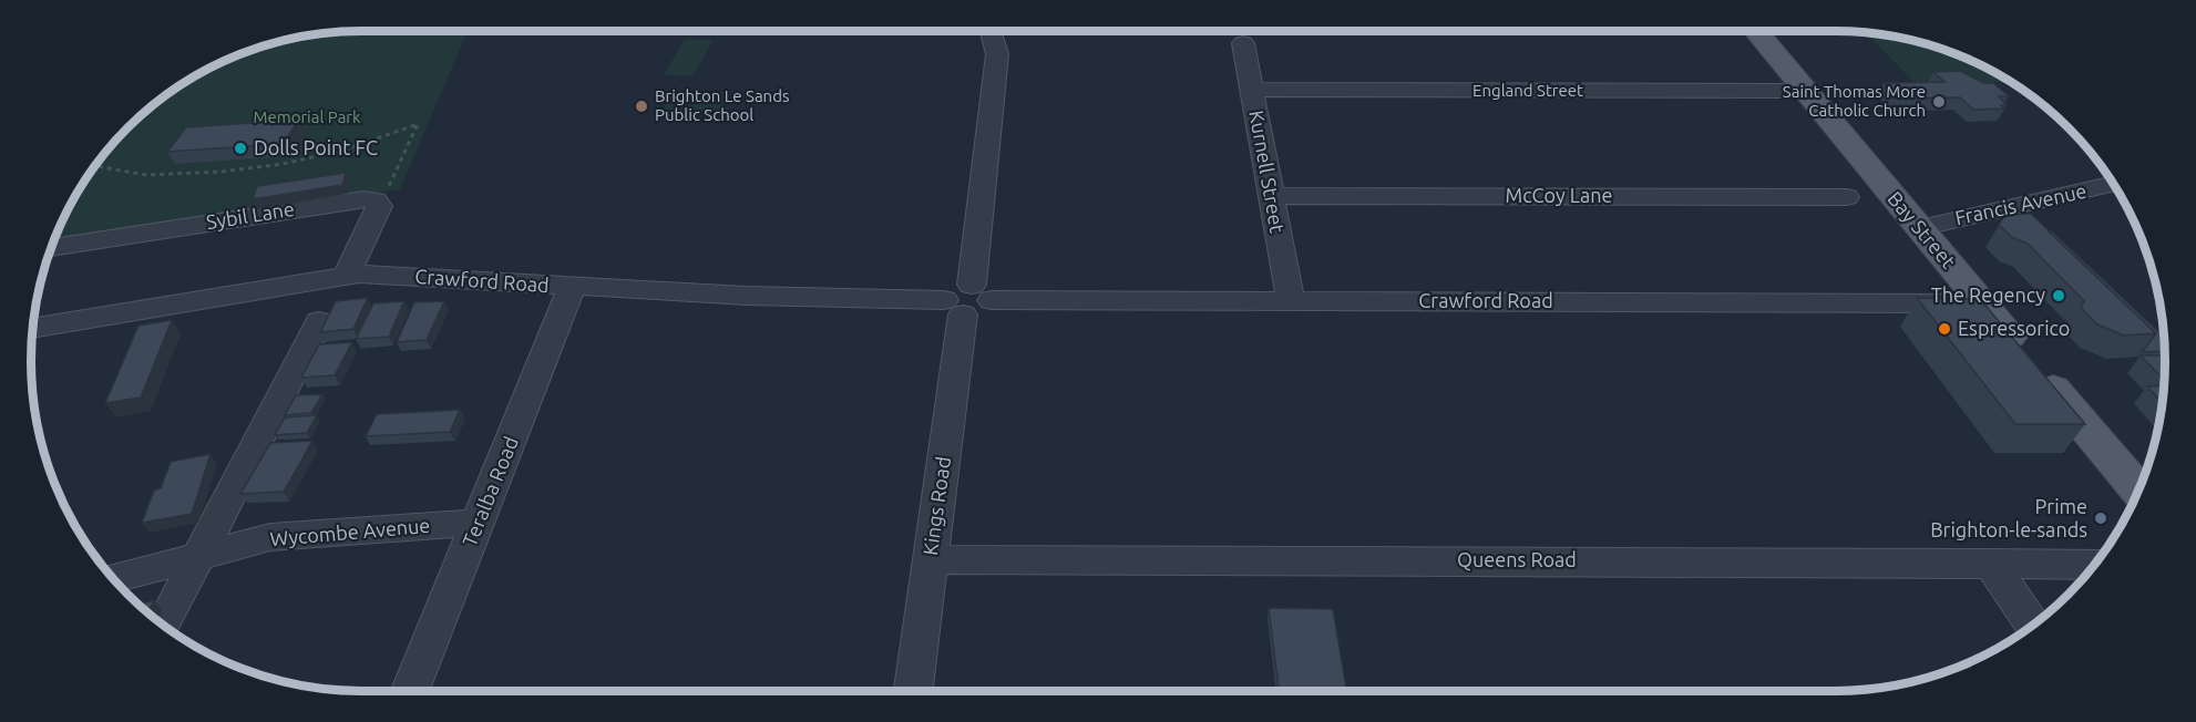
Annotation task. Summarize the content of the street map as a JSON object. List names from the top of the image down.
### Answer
{
  "streets": {
    "main road": ["Bay Street"],
    "street": [
      "England Street",
      "Kurnell Street",
      "McCoy Lane",
      "Francis Avenue",
      "Sybil Lane",
      "Crawford Road",
      "Teralba Road",
      "Kings Road",
      "Wycombe Avenue",
      "Queens Road"
    ]
  },
  "crossings": [
    ["England Street", "Kurnell Street"],
    ["England Street", "Bay Street"],
    ["Kurnell Street", "McCoy Lane"],
    ["Kurnell Street", "Crawford Road"],
    ["Francis Avenue", "Bay Street"],
    ["Bay Street", "Crawford Road"],
    ["Crawford Road", "Teralba Road"],
    ["Crawford Road", "Kings Road"],
    ["Teralba Road", "Wycombe Avenue"],
    ["Kings Road", "Queens Road"]
  ],
  "parks": ["Memorial Park"],
  "places": [
    "Saint Thomas More Catholic Church",
    "Brighton Le Sands Public School",
    "Dolls Point FC",
    "The Regency",
    "Espressorico",
    "Prime Brighton-le-sands"
  ]
}
